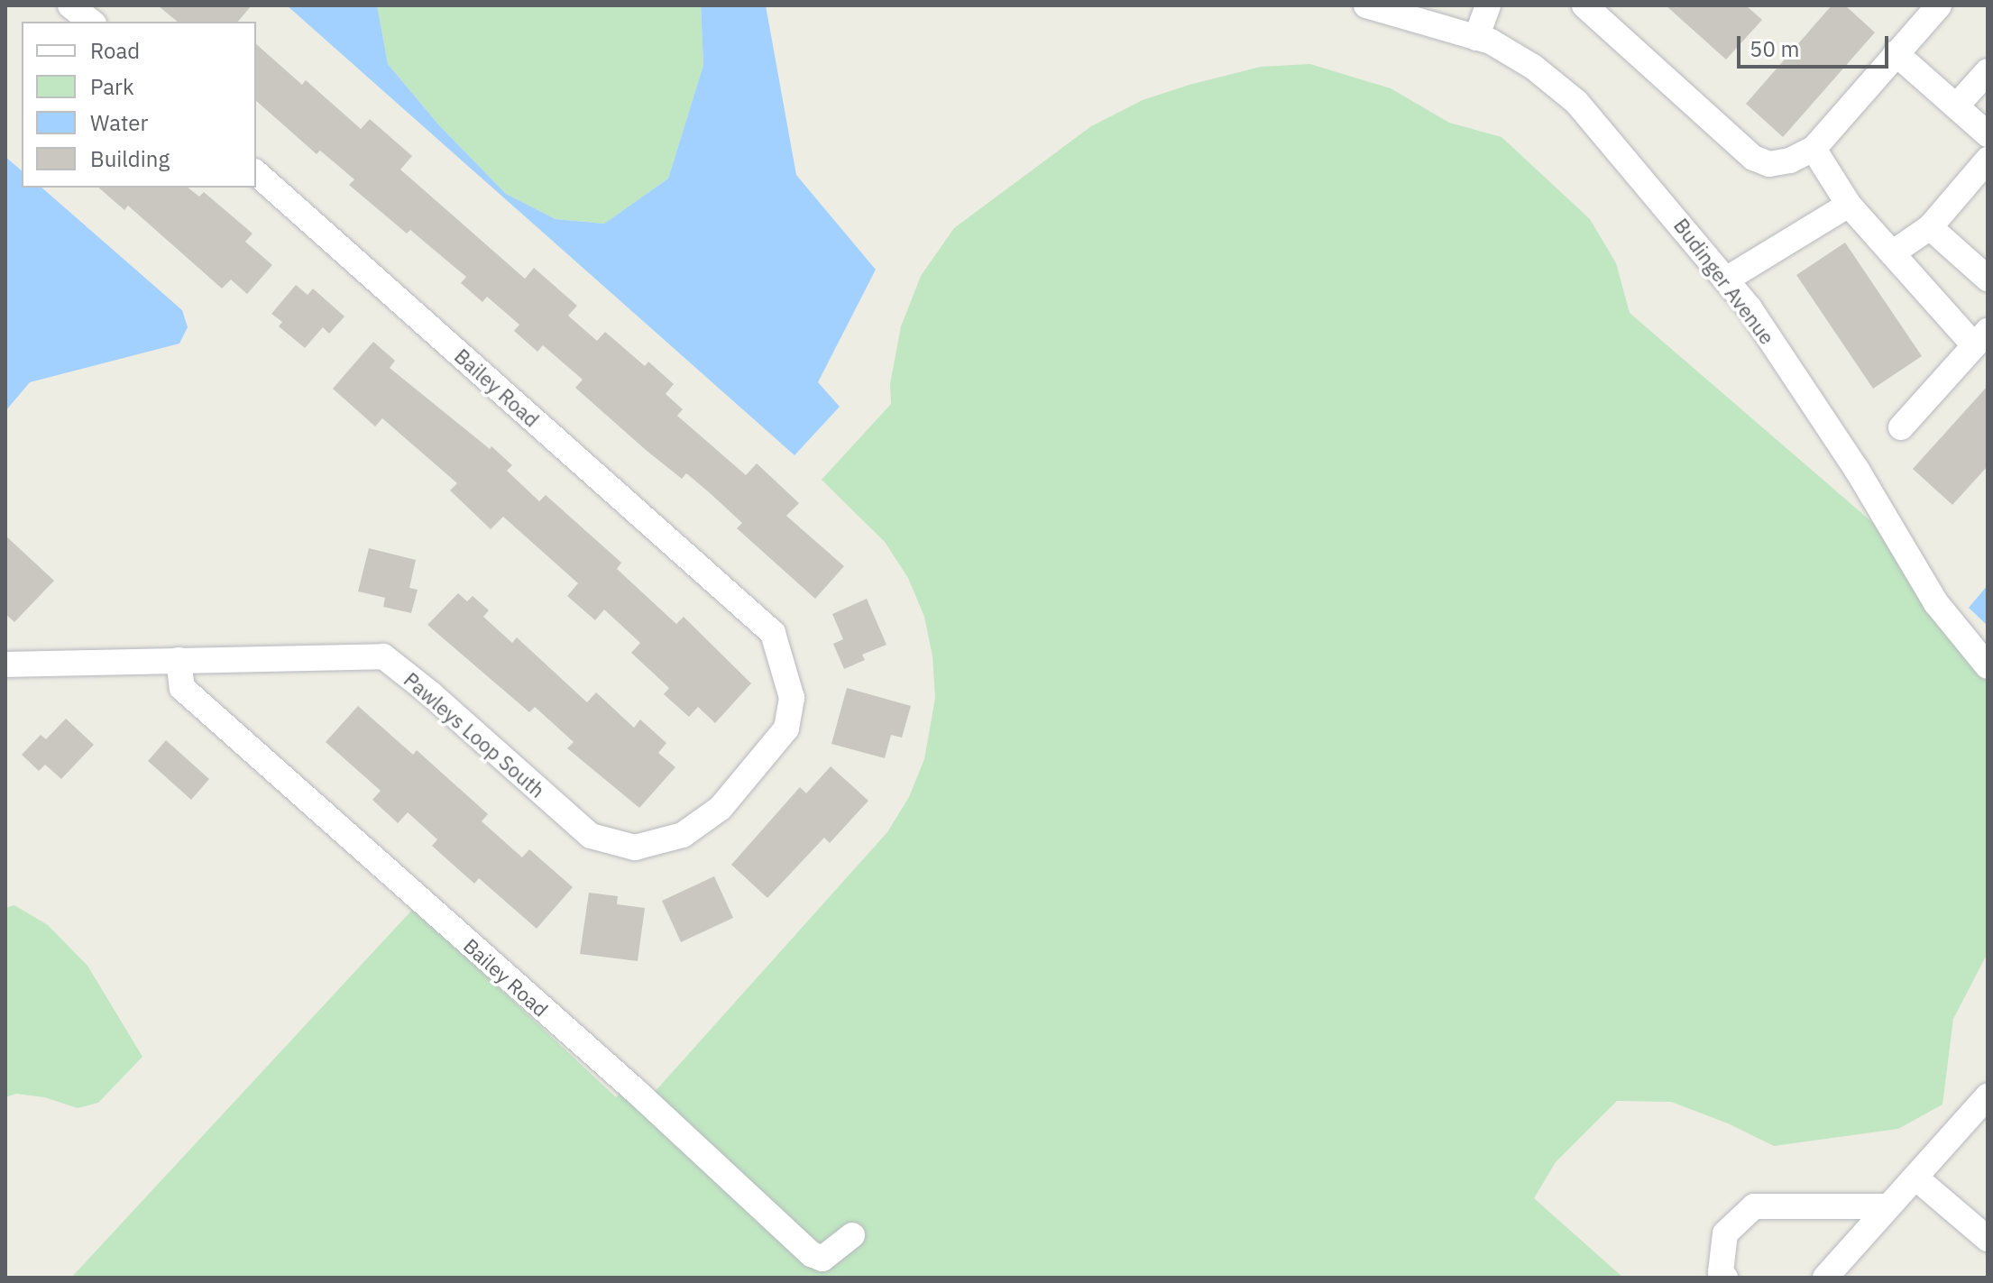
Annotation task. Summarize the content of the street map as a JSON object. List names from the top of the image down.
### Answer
{
  "streets": {
    "street": ["Budinger Avenue", "Bailey Road", "Pawleys Loop South"]
  },
  "crossings": [
    ["Bailey Road", "Pawleys Loop South"]
  ],
  "legend": [
    "Road",
    "Park",
    "Water",
    "Building"
  ],
  "scale_bar": "50 m"
}
